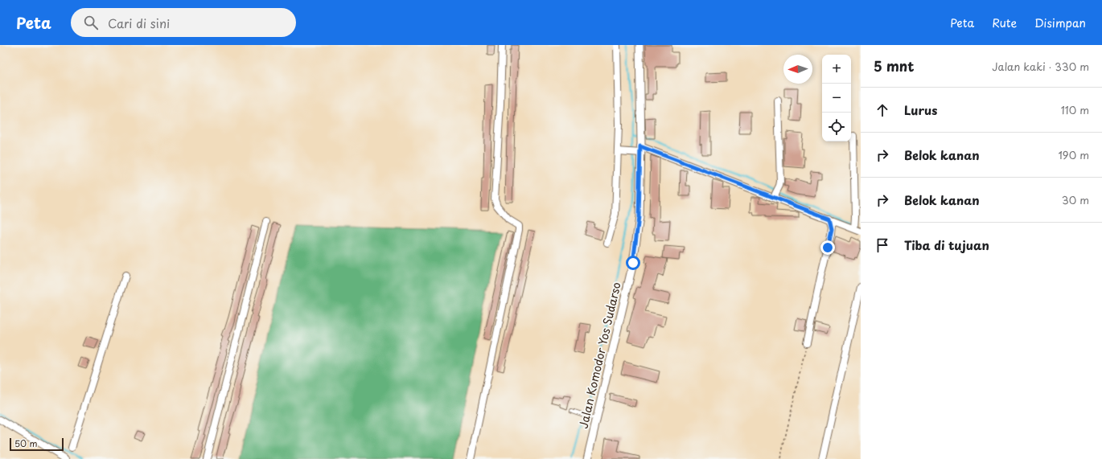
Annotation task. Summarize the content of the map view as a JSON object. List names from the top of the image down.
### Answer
{
  "streets": {
    "street": ["Jalan Komodor Yos Sudarso"]
  },
  "scale_bar": "50 m",
  "north": "left",
  "page": {
    "header": "Peta",
    "search": "Cari di sini",
    "nav": ["Peta", "Rute", "Disimpan"],
    "heading": ["5 mnt", "Jalan kaki · 330 m"],
    "map_buttons": ["+", "−"],
    "list": [
      ["Lurus", "110 m"],
      ["Belok kanan", "190 m"],
      ["Belok kanan", "30 m"],
      "Tiba di tujuan"
    ],
    "scale": "50 m"
  }
}
